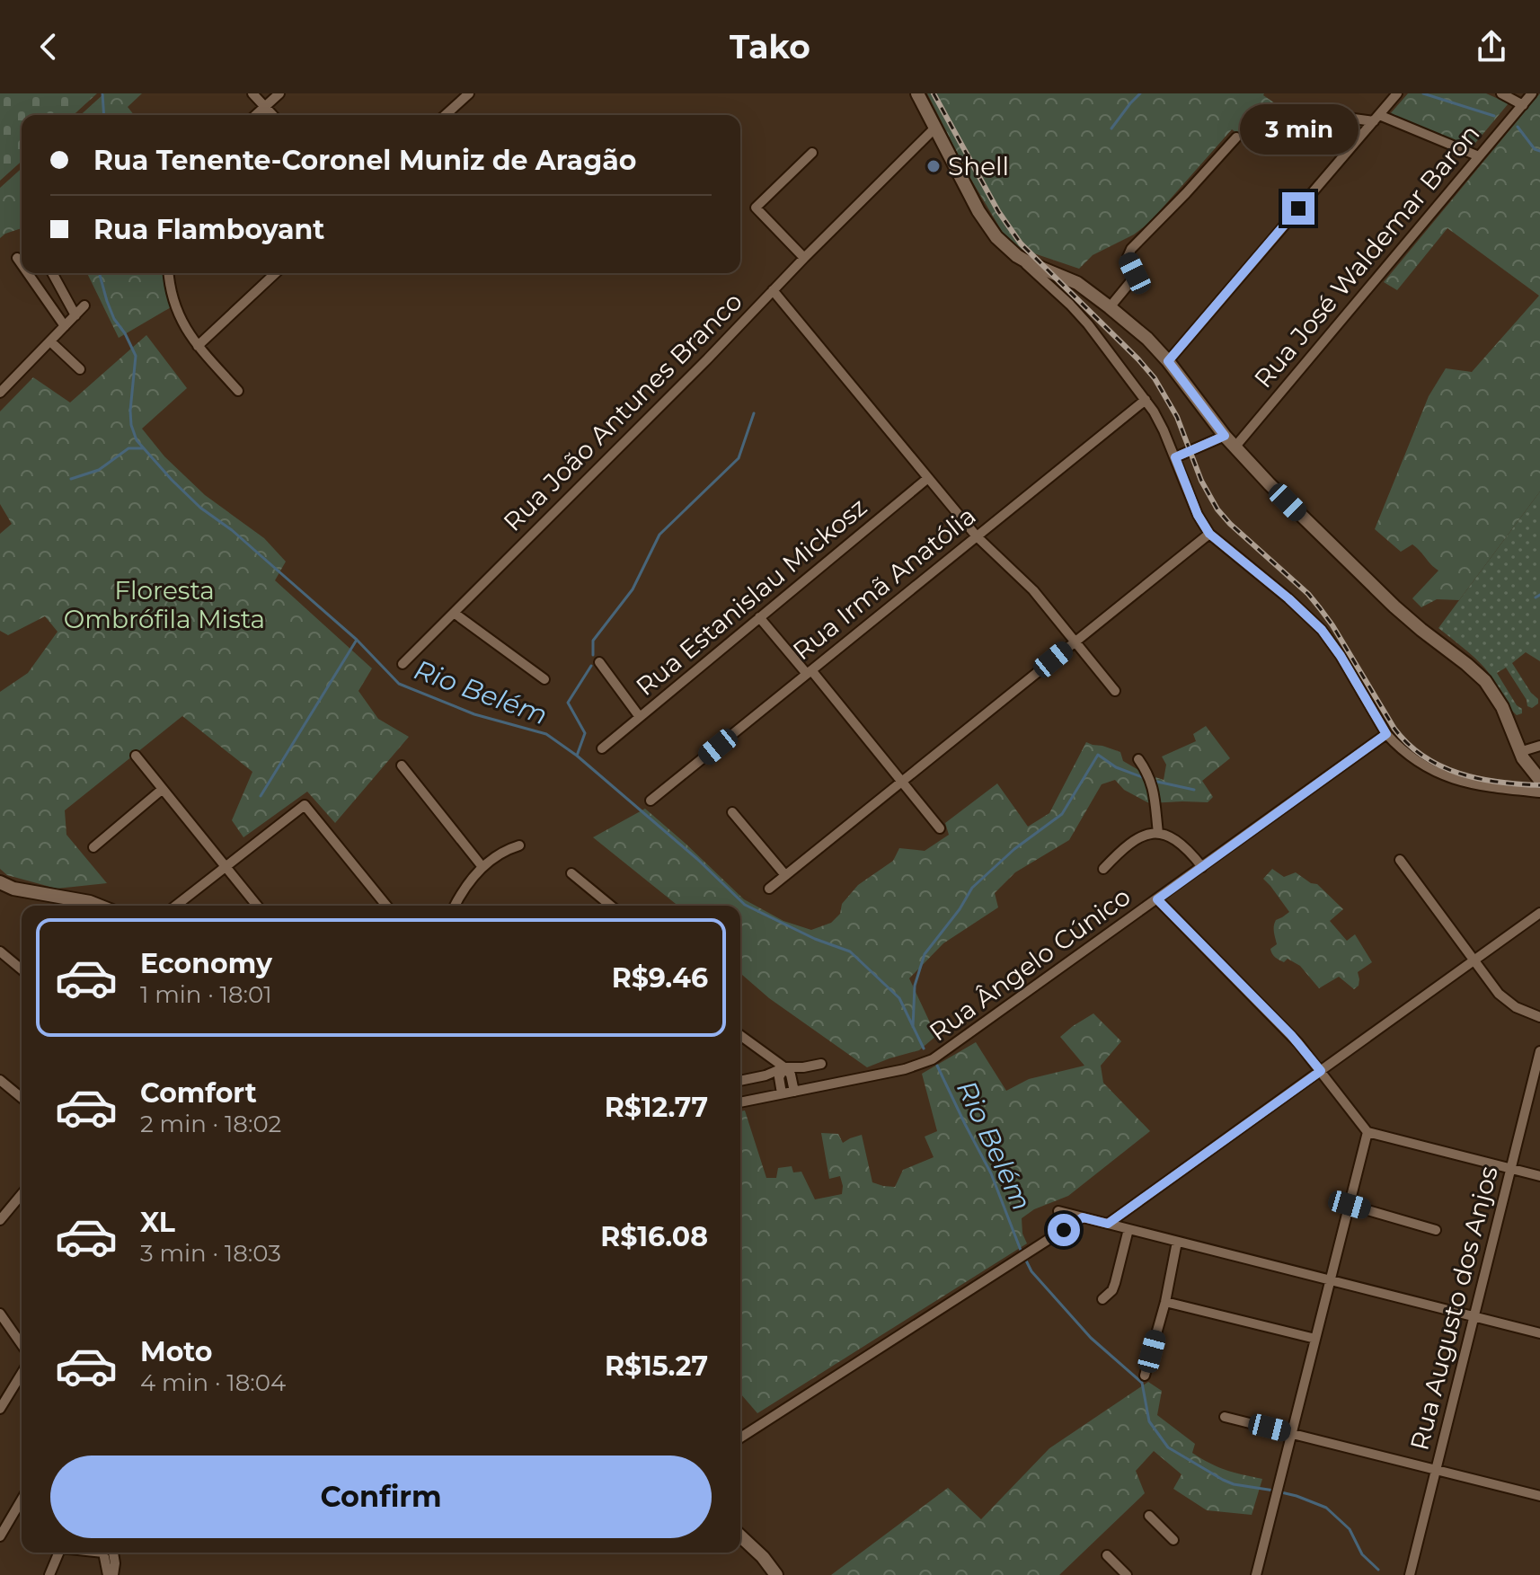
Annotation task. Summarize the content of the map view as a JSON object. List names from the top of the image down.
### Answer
{
  "streets": {
    "street": [
      "Rua José Waldemar Baron",
      "Rua João Antunes Branco",
      "Rua Irmã Anatólia",
      "Rua Estanislau Mickosz",
      "Rua Ângelo Cúnico",
      "Rua Augusto dos Anjos"
    ]
  },
  "water": ["Rio Belém"],
  "parks": ["Floresta Ombrófila Mista"],
  "places": ["Shell"],
  "page": {
    "header": "Tako",
    "bubble": "3 min",
    "banner": ["Rua Tenente-Coronel Muniz de Aragão", "Rua Flamboyant"],
    "list": [
      {
        "name": "Economy",
        "note": "1 min · 18:01",
        "value": "R$9.46"
      },
      {
        "name": "Comfort",
        "note": "2 min · 18:02",
        "value": "R$12.77"
      },
      {
        "name": "XL",
        "note": "3 min · 18:03",
        "value": "R$16.08"
      },
      {
        "name": "Moto",
        "note": "4 min · 18:04",
        "value": "R$15.27"
      }
    ],
    "buttons": "Confirm"
  }
}
